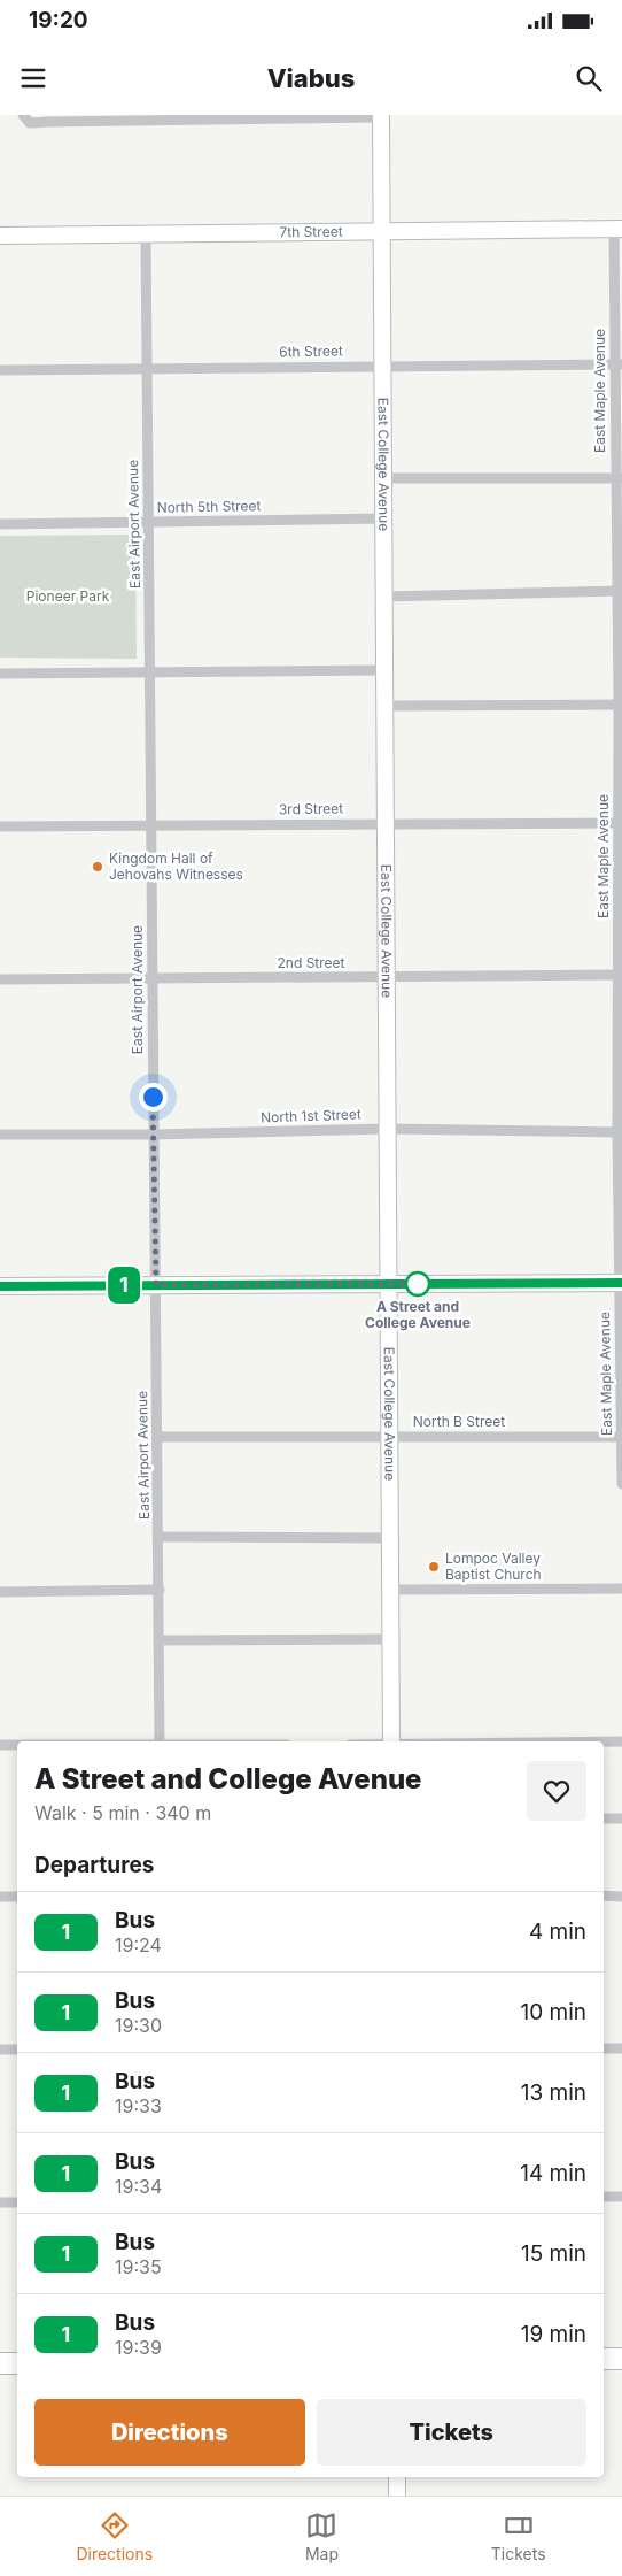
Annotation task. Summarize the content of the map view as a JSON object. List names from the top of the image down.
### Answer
{
  "streets": {
    "street": [
      "7th Street",
      "6th Street",
      "East Maple Avenue",
      "East College Avenue",
      "North 5th Street",
      "East Airport Avenue",
      "3rd Street",
      "2nd Street",
      "North 1st Street",
      "North B Street"
    ]
  },
  "crossings": [
    ["7th Street", "East Maple Avenue"],
    ["7th Street", "East College Avenue"],
    ["7th Street", "East Airport Avenue"],
    ["6th Street", "East Maple Avenue"],
    ["6th Street", "East College Avenue"],
    ["6th Street", "East Airport Avenue"],
    ["East Maple Avenue", "3rd Street"],
    ["East Maple Avenue", "2nd Street"],
    ["East Maple Avenue", "North 1st Street"],
    ["East Maple Avenue", "North B Street"],
    ["East College Avenue", "North 5th Street"],
    ["East College Avenue", "3rd Street"],
    ["East College Avenue", "2nd Street"],
    ["East College Avenue", "North 1st Street"],
    ["East College Avenue", "North B Street"],
    ["North 5th Street", "East Airport Avenue"],
    ["East Airport Avenue", "3rd Street"],
    ["East Airport Avenue", "2nd Street"],
    ["East Airport Avenue", "North 1st Street"],
    ["East Airport Avenue", "North B Street"]
  ],
  "parks": ["Pioneer Park"],
  "places": ["Kingdom Hall of Jehovahs Witnesses", "A Street and College Avenue", "Lompoc Valley Baptist Church"],
  "lines": ["bus line 1"],
  "page": {
    "status": "19:20",
    "header": "Viabus",
    "on_map": "1",
    "heading": [
      ["A Street and College Avenue", "Walk · 5 min · 340 m"],
      "Departures"
    ],
    "list": [
      {
        "mark": "1",
        "name": "Bus",
        "note": "19:24",
        "value": "4 min"
      },
      {
        "mark": "1",
        "name": "Bus",
        "note": "19:30",
        "value": "10 min"
      },
      {
        "mark": "1",
        "name": "Bus",
        "note": "19:33",
        "value": "13 min"
      },
      {
        "mark": "1",
        "name": "Bus",
        "note": "19:34",
        "value": "14 min"
      },
      {
        "mark": "1",
        "name": "Bus",
        "note": "19:35",
        "value": "15 min"
      },
      {
        "mark": "1",
        "name": "Bus",
        "note": "19:39",
        "value": "19 min"
      }
    ],
    "buttons": ["Directions", "Tickets"],
    "tabs": ["Directions", "Map", "Tickets"]
  }
}
